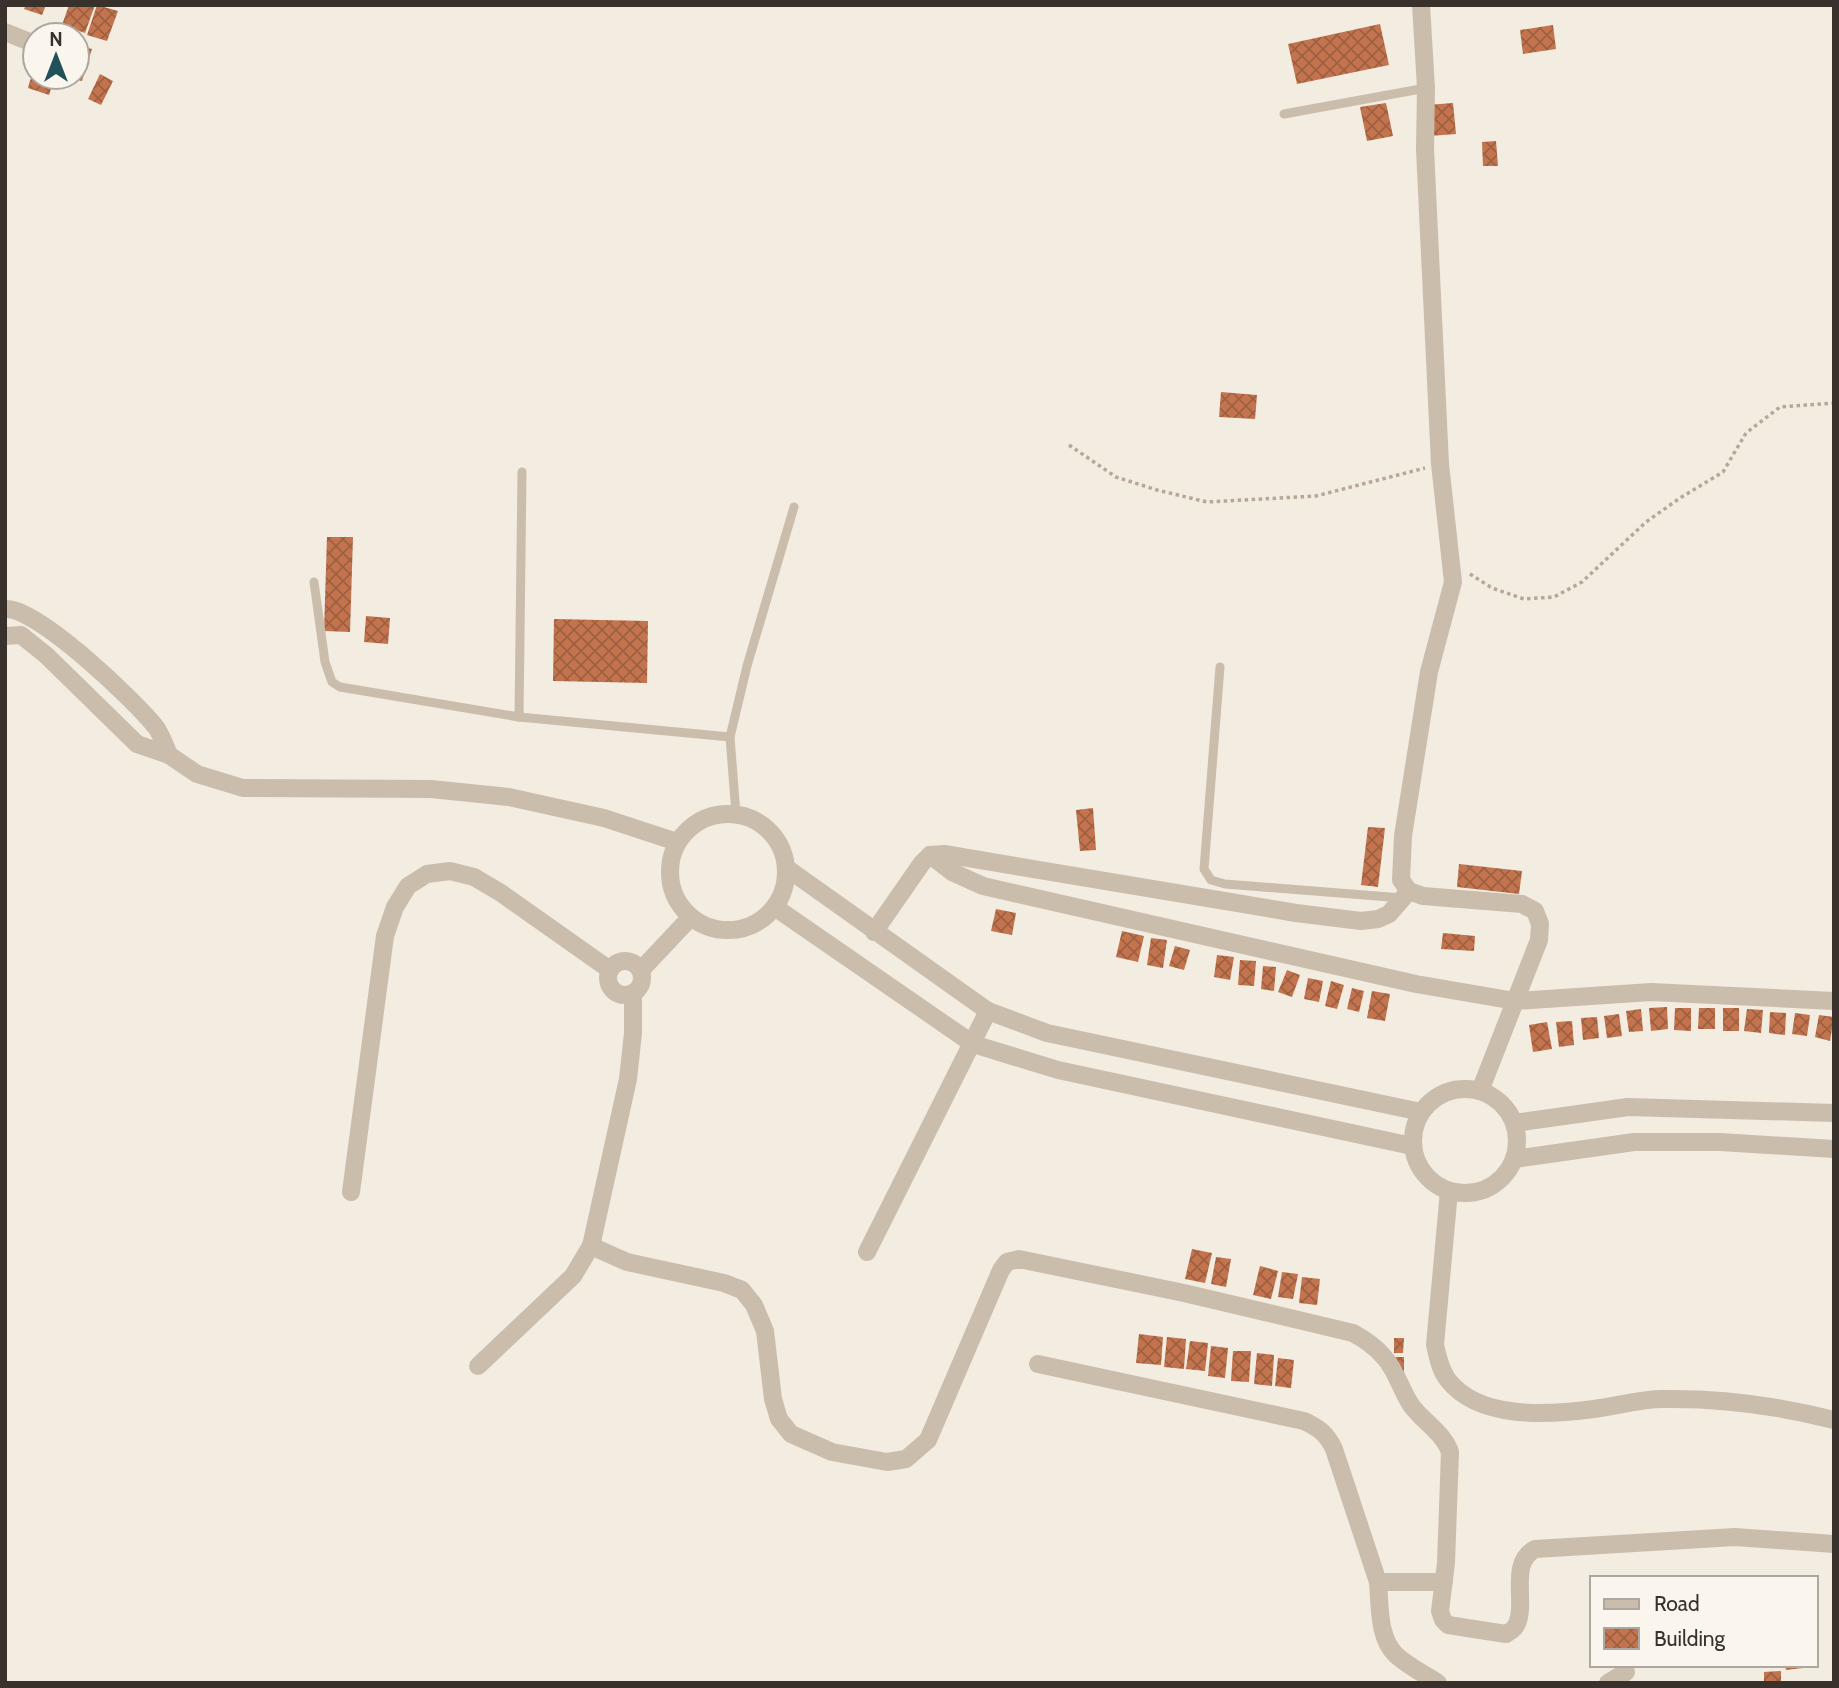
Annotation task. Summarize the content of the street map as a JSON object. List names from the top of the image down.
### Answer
{
  "legend": ["Road", "Building"],
  "north": "top"
}
